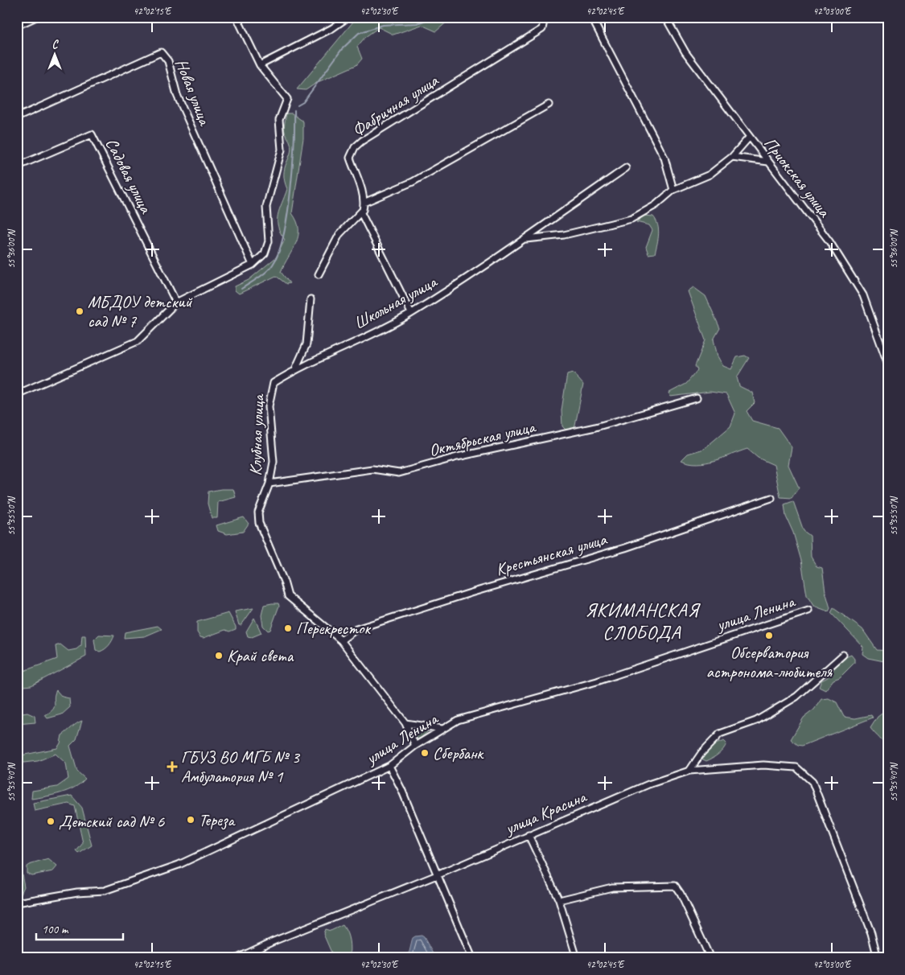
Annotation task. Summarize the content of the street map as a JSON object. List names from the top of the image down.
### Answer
{
  "streets": {
    "street": [
      "Новая улица",
      "Фабричная улица",
      "Садовая улица",
      "Приокская улица",
      "Школьная улица",
      "Клубная улица",
      "Октябрьская улица",
      "Крестьянская улица",
      "улица Ленина",
      "улица Красина"
    ]
  },
  "crossings": [
    ["Приокская улица", "Школьная улица"],
    ["Школьная улица", "Клубная улица"],
    ["Клубная улица", "Октябрьская улица"],
    ["Клубная улица", "Крестьянская улица"],
    ["Клубная улица", "улица Ленина"]
  ],
  "districts": ["ЯКИМАНСКАЯ СЛОБОДА"],
  "places": {
    "other": [
      "МБДОУ детский сад № 7",
      "Перекресток",
      "Обсерватория астронома-любителя",
      "Край света",
      "Сбербанк",
      "Тереза",
      "Детский сад № 6"
    ],
    "health": ["ГБУЗ ВО МГБ № 3 Амбулатория № 1"]
  },
  "scale_bar": "100 m",
  "north": "top",
  "coordinates": [
    "42°02'15\"E",
    "42°02'30\"E",
    "42°02'45\"E",
    "42°03'00\"E",
    "55°36'00\"N",
    "55°35'50\"N",
    "55°35'40\"N"
  ]
}
